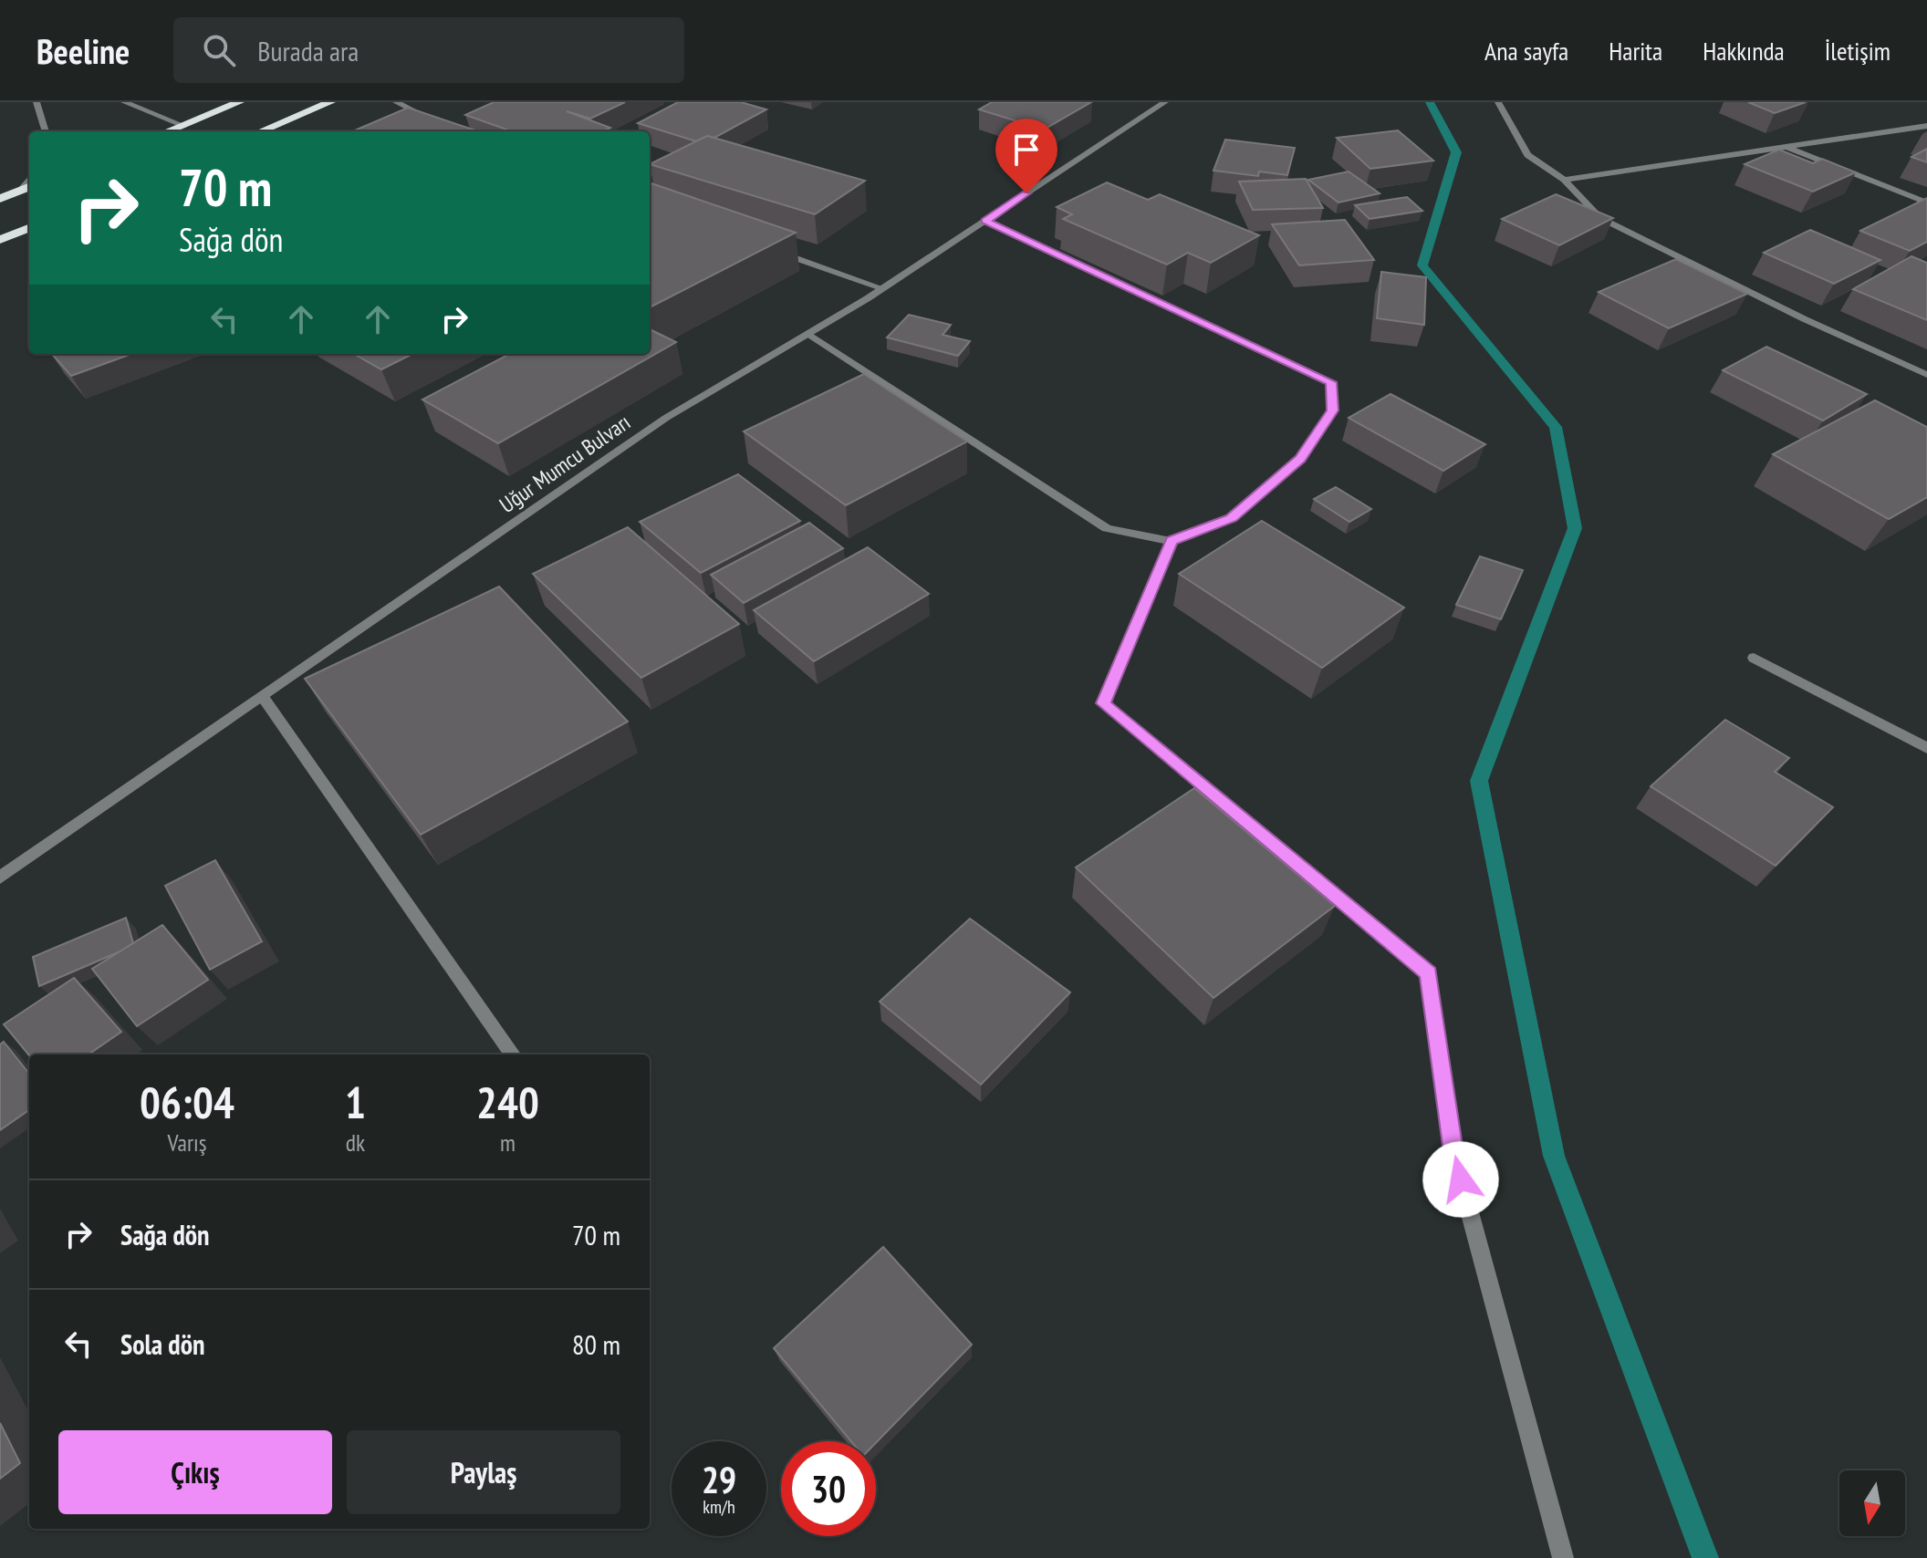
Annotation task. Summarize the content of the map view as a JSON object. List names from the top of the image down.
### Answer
{
  "streets": {
    "street": ["Uğur Mumcu Bulvarı"]
  },
  "north": "bottom",
  "page": {
    "header": "Beeline",
    "search": "Burada ara",
    "nav": [
      "Ana sayfa",
      "Harita",
      "Hakkında",
      "İletişim"
    ],
    "turn": ["70 m", "Sağa dön"],
    "eta": [
      "06:04",
      "Varış",
      "1",
      "dk",
      "240",
      "m"
    ],
    "list": [
      {
        "name": "Sağa dön",
        "value": "70 m"
      },
      {
        "name": "Sola dön",
        "value": "80 m"
      }
    ],
    "buttons": ["Çıkış", "Paylaş"],
    "speed": "29 km/h",
    "limit": "30"
  }
}
